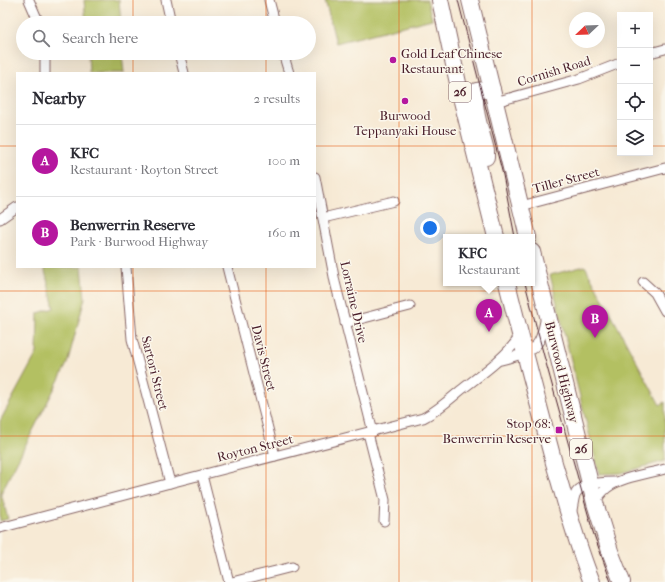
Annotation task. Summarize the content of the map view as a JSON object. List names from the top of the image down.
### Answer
{
  "streets": {
    "highway": ["26", "Burwood Highway"],
    "street": [
      "Cornish Road",
      "Tiller Street",
      "Lorraine Drive",
      "Davis Street",
      "Sartori Street",
      "Royton Street"
    ]
  },
  "crossings": [
    ["Cornish Road", "26"],
    ["26", "Tiller Street"],
    ["26", "Royton Street"],
    ["Lorraine Drive", "Royton Street"],
    ["Davis Street", "Royton Street"],
    ["Sartori Street", "Royton Street"]
  ],
  "places": {
    "other": ["Gold Leaf Chinese Restaurant", "Burwood Teppanyaki House"],
    "transit": ["Stop 68: Benwerrin Reserve"]
  },
  "north": "bottom left",
  "page": {
    "map_buttons": ["+", "−"],
    "search": "Search here",
    "heading": ["Nearby", "2 results"],
    "list": [
      {
        "mark": "A",
        "name": "KFC",
        "note": "Restaurant · Royton Street",
        "value": "100 m"
      },
      {
        "mark": "B",
        "name": "Benwerrin Reserve",
        "note": "Park · Burwood Highway",
        "value": "160 m"
      }
    ],
    "popup": ["KFC", "Restaurant"],
    "pins": ["A", "B"]
  }
}
